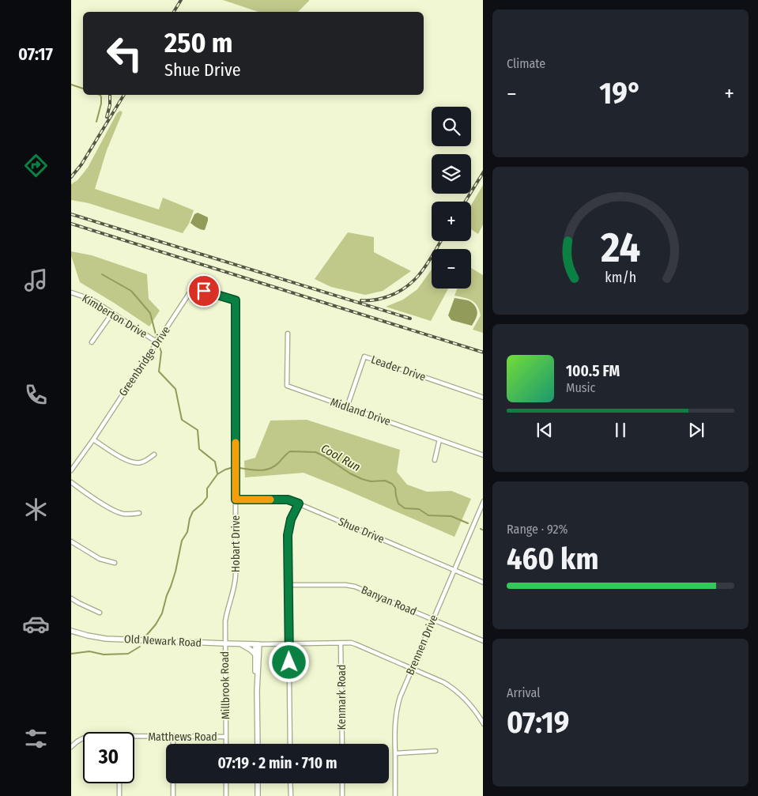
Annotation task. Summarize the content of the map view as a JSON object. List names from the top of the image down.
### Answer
{
  "streets": {
    "street": [
      "Kimberton Drive",
      "Greenbridge Drive",
      "Leader Drive",
      "Midland Drive",
      "Shue Drive",
      "Hobart Drive",
      "Banyan Road",
      "Old Newark Road",
      "Brennen Drive",
      "Millbrook Road",
      "Kenmark Road",
      "Matthews Road"
    ]
  },
  "crossings": [
    ["Kimberton Drive", "Greenbridge Drive"],
    ["Greenbridge Drive", "Hobart Drive"],
    ["Leader Drive", "Midland Drive"],
    ["Shue Drive", "Hobart Drive"],
    ["Shue Drive", "Brennen Drive"],
    ["Hobart Drive", "Old Newark Road"],
    ["Hobart Drive", "Millbrook Road"],
    ["Banyan Road", "Brennen Drive"],
    ["Old Newark Road", "Millbrook Road"],
    ["Millbrook Road", "Matthews Road"]
  ],
  "water": ["Cool Run"],
  "page": {
    "tabs": "07:17",
    "tile": [
      "Climate",
      ["Range · 92%", "460 km"],
      ["Arrival", "07:19"]
    ],
    "turn": ["250 m", "Shue Drive"],
    "heat": ["−", "19°", "+"],
    "map_buttons": ["+", "−"],
    "song": ["100.5 FM", "Music"],
    "limit": "30",
    "trip": "07:19 · 2 min · 710 m",
    "gauge": ["24", "km/h"]
  }
}
